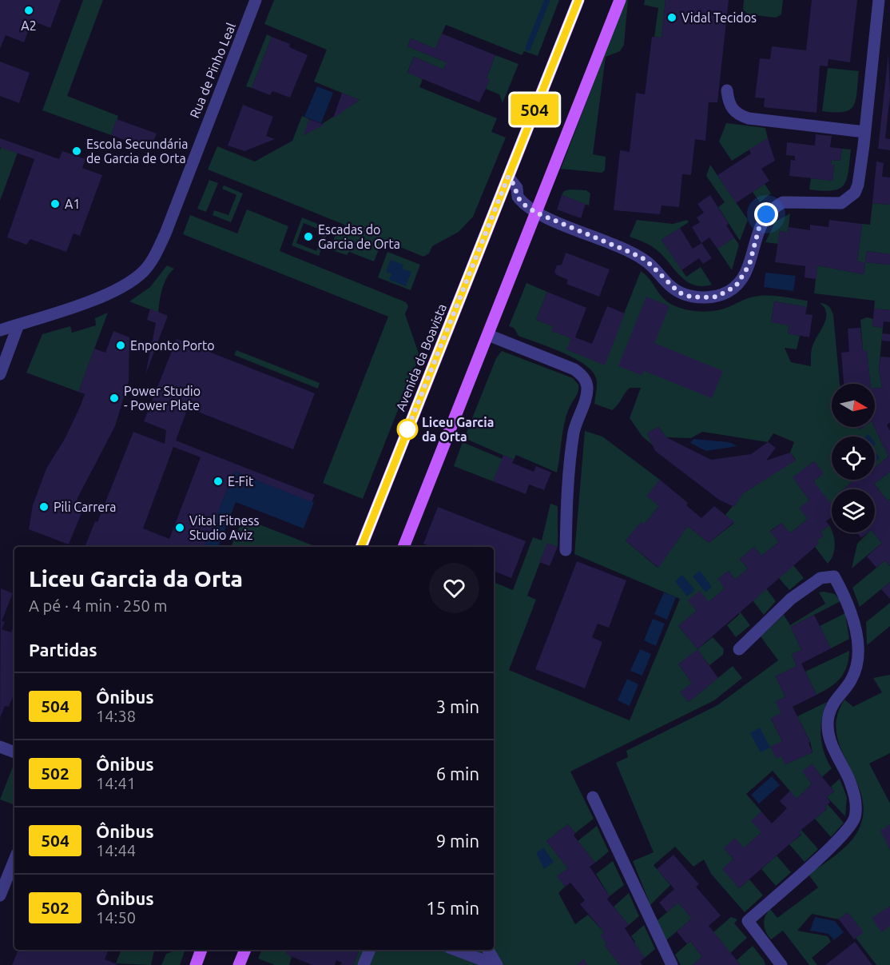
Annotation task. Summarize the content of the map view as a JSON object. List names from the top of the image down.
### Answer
{
  "streets": {
    "main road": ["Avenida da Boavista"],
    "street": ["Rua de Pinho Leal"]
  },
  "places": [
    "A2",
    "Vidal Tecidos",
    "Escola Secundária de Garcia de Orta",
    "A1",
    "Escadas do Garcia de Orta",
    "Enponto Porto",
    "Power Studio - Power Plate",
    "Liceu Garcia da Orta",
    "E-Fit",
    "Pili Carrera",
    "Vital Fitness Studio Aviz"
  ],
  "lines": ["bus line 504"],
  "north": "right",
  "page": {
    "on_map": "504",
    "heading": [
      ["Liceu Garcia da Orta", "A pé · 4 min · 250 m"],
      "Partidas"
    ],
    "list": [
      {
        "mark": "504",
        "name": "Ônibus",
        "note": "14:38",
        "value": "3 min"
      },
      {
        "mark": "502",
        "name": "Ônibus",
        "note": "14:41",
        "value": "6 min"
      },
      {
        "mark": "504",
        "name": "Ônibus",
        "note": "14:44",
        "value": "9 min"
      },
      {
        "mark": "502",
        "name": "Ônibus",
        "note": "14:50",
        "value": "15 min"
      }
    ]
  }
}
